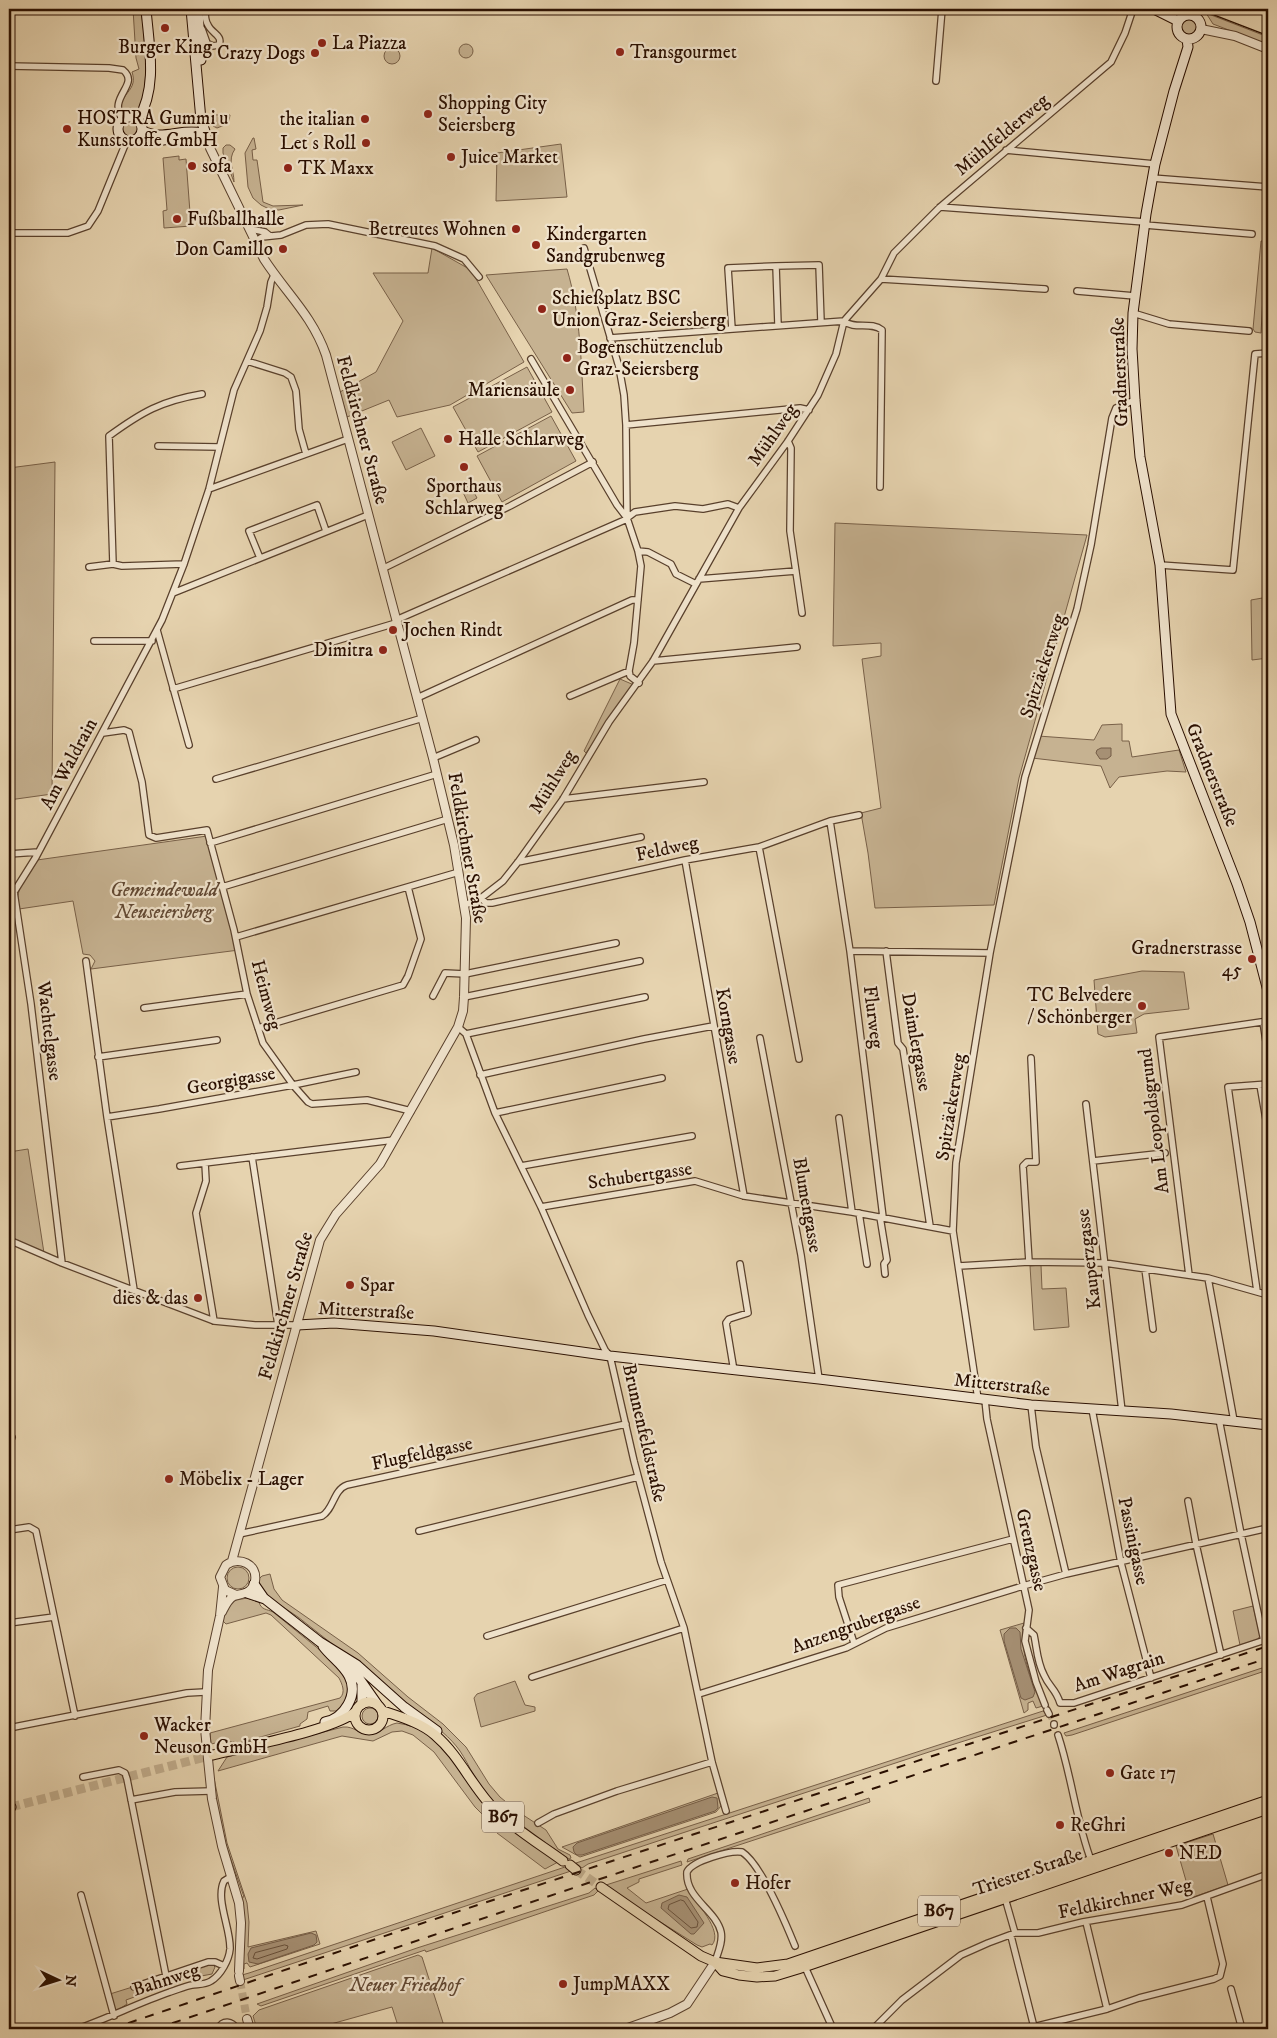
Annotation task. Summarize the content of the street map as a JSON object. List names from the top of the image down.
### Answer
{
  "streets": {
    "main road": [
      "Gradnerstraße",
      "Feldkirchner Straße",
      "Mitterstraße",
      "B67",
      "Triester Straße"
    ],
    "street": [
      "Mühlfelderweg",
      "Mühlweg",
      "Spitzäckerweg",
      "Am Waldrain",
      "Feldweg",
      "Heimweg",
      "Flurweg",
      "Korngasse",
      "Wachtelgasse",
      "Daimlergasse",
      "Georgigasse",
      "Am Leopoldsgrund",
      "Schubertgasse",
      "Blumengasse",
      "Kauperzgasse",
      "Brunnenfeldstraße",
      "Flugfeldgasse",
      "Passinigasse",
      "Grenzgasse",
      "Anzengrubergasse",
      "Am Wagrain",
      "Feldkirchner Weg",
      "Bahnweg"
    ]
  },
  "crossings": [
    ["Mühlfelderweg", "Mühlweg"],
    ["Gradnerstraße", "Spitzäckerweg"],
    ["Feldkirchner Straße", "Mühlweg"],
    ["Feldkirchner Straße", "Am Waldrain"],
    ["Feldkirchner Straße", "Georgigasse"],
    ["Feldkirchner Straße", "Mitterstraße"],
    ["Feldkirchner Straße", "Brunnenfeldstraße"],
    ["Feldkirchner Straße", "Flugfeldgasse"],
    ["Mühlweg", "Feldweg"],
    ["Spitzäckerweg", "Schubertgasse"],
    ["Spitzäckerweg", "Grenzgasse"],
    ["Am Waldrain", "Heimweg"],
    ["Am Waldrain", "Wachtelgasse"],
    ["Feldweg", "Flurweg"],
    ["Feldweg", "Korngasse"],
    ["Heimweg", "Georgigasse"],
    ["Flurweg", "Schubertgasse"],
    ["Korngasse", "Schubertgasse"],
    ["Wachtelgasse", "Mitterstraße"],
    ["Daimlergasse", "Schubertgasse"],
    ["Schubertgasse", "Blumengasse"],
    ["Schubertgasse", "Brunnenfeldstraße"],
    ["Blumengasse", "Mitterstraße"],
    ["Kauperzgasse", "Mitterstraße"],
    ["Mitterstraße", "Brunnenfeldstraße"],
    ["Mitterstraße", "Passinigasse"],
    ["Mitterstraße", "Grenzgasse"],
    ["Brunnenfeldstraße", "Flugfeldgasse"],
    ["Brunnenfeldstraße", "Anzengrubergasse"],
    ["Passinigasse", "Anzengrubergasse"],
    ["Passinigasse", "Am Wagrain"],
    ["Grenzgasse", "Anzengrubergasse"],
    ["Grenzgasse", "Am Wagrain"],
    ["B67", "Triester Straße"]
  ],
  "parks": ["Gemeindewald Neuseiersberg", "Neuer Friedhof"],
  "places": [
    "Burger King",
    "La Piazza",
    "Transgourmet",
    "Crazy Dogs",
    "Shopping City Seiersberg",
    "the italian",
    "HOSTRA Gummi u Kunststoffe GmbH",
    "Let ́s Roll",
    "Juice Market",
    "sofa",
    "TK Maxx",
    "Fußballhalle",
    "Betreutes Wohnen",
    "Kindergarten Sandgrubenweg",
    "Don Camillo",
    "Schießplatz BSC Union Graz-Seiersberg",
    "Bogenschützenclub Graz-Seiersberg",
    "Mariensäule",
    "Halle Schlarweg",
    "Sporthaus Schlarweg",
    "Jochen Rindt",
    "Dimitra",
    "Gradnerstrasse 45",
    "TC Belvedere / Schönberger",
    "Spar",
    "dies & das",
    "Möbelix - Lager",
    "Wacker Neuson GmbH",
    "Gate 17",
    "ReGhri",
    "NED",
    "Hofer",
    "JumpMAXX"
  ],
  "north": "right"
}
